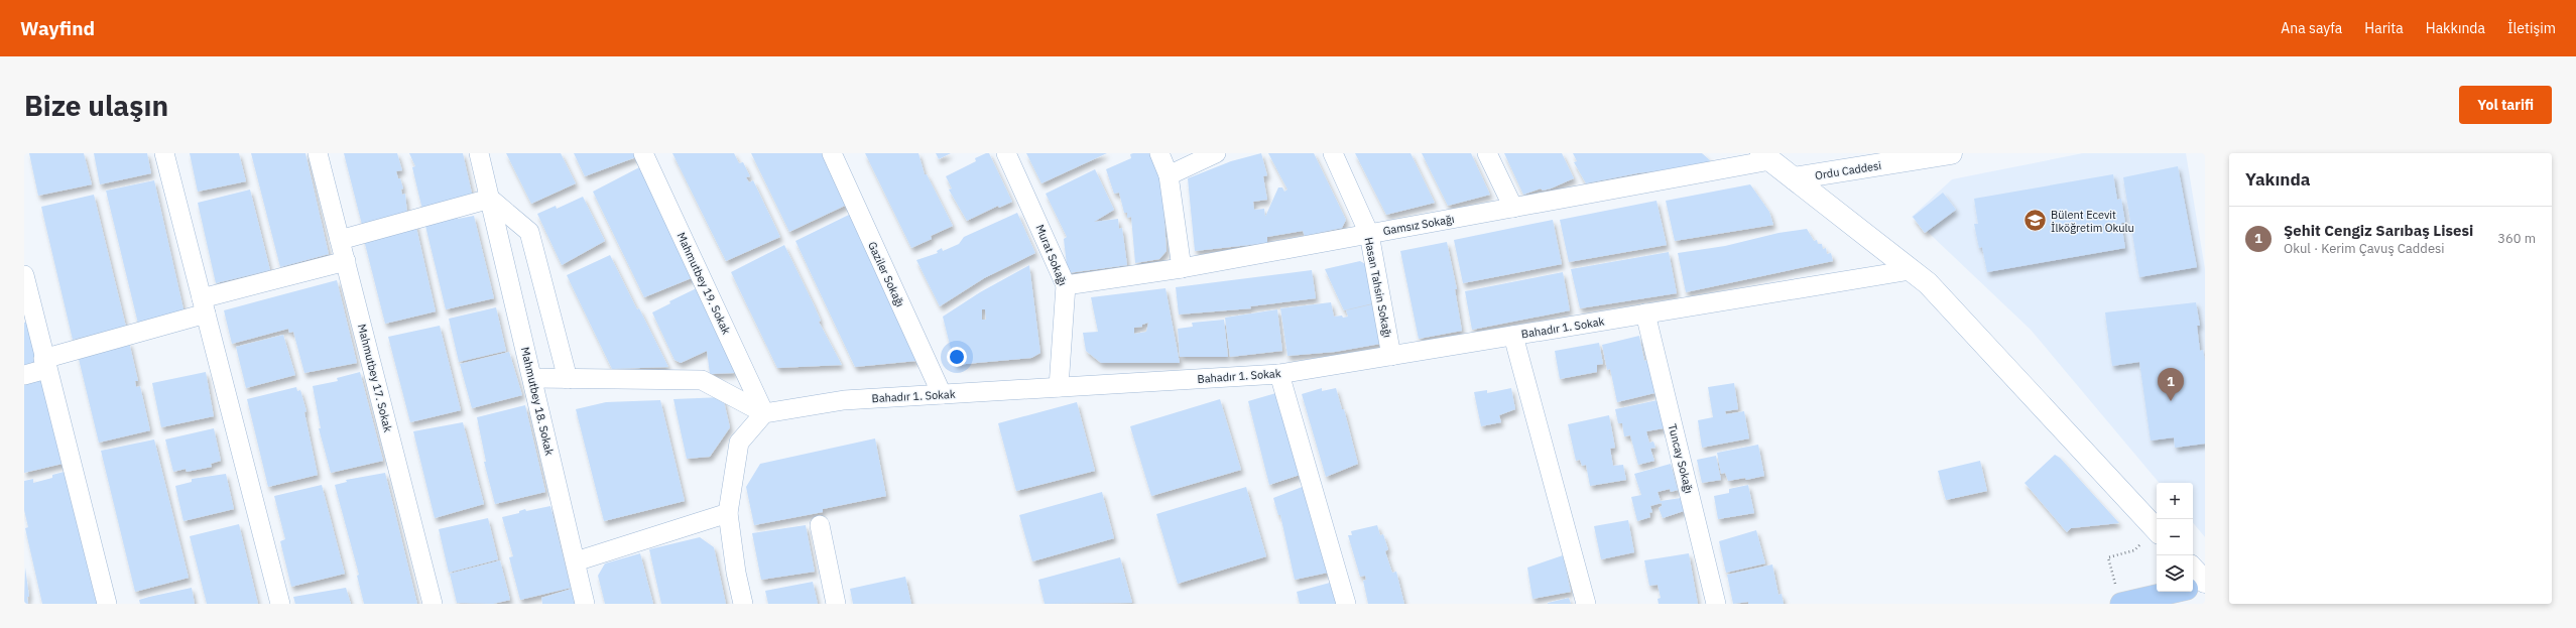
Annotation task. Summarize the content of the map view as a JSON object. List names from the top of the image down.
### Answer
{
  "streets": {
    "street": [
      "Ordu Caddesi",
      "Gamsız Sokağı",
      "Murat Sokağı",
      "Gaziler Sokağı",
      "Mahmutbey 19. Sokak",
      "Hasan Tahsin Sokağı",
      "Bahadır 1. Sokak",
      "Mahmutbey 17. Sokak",
      "Mahmutbey 18. Sokak",
      "Tuncay Sokağı"
    ]
  },
  "crossings": [
    ["Gamsız Sokağı", "Murat Sokağı"],
    ["Gamsız Sokağı", "Hasan Tahsin Sokağı"],
    ["Murat Sokağı", "Bahadır 1. Sokak"],
    ["Gaziler Sokağı", "Bahadır 1. Sokak"],
    ["Mahmutbey 19. Sokak", "Bahadır 1. Sokak"],
    ["Hasan Tahsin Sokağı", "Bahadır 1. Sokak"],
    ["Bahadır 1. Sokak", "Tuncay Sokağı"]
  ],
  "places": {
    "school or university": ["Bülent Ecevit İlköğretim Okulu"]
  },
  "page": {
    "header": "Wayfind",
    "nav": [
      "Ana sayfa",
      "Harita",
      "Hakkında",
      "İletişim"
    ],
    "buttons": "Yol tarifi",
    "title": "Bize ulaşın",
    "heading": "Yakında",
    "list": [
      {
        "mark": "1",
        "name": "Şehit Cengiz Sarıbaş Lisesi",
        "note": "Okul · Kerim Çavuş Caddesi",
        "value": "360 m"
      }
    ],
    "pins": "1",
    "map_buttons": ["+", "−"]
  }
}
